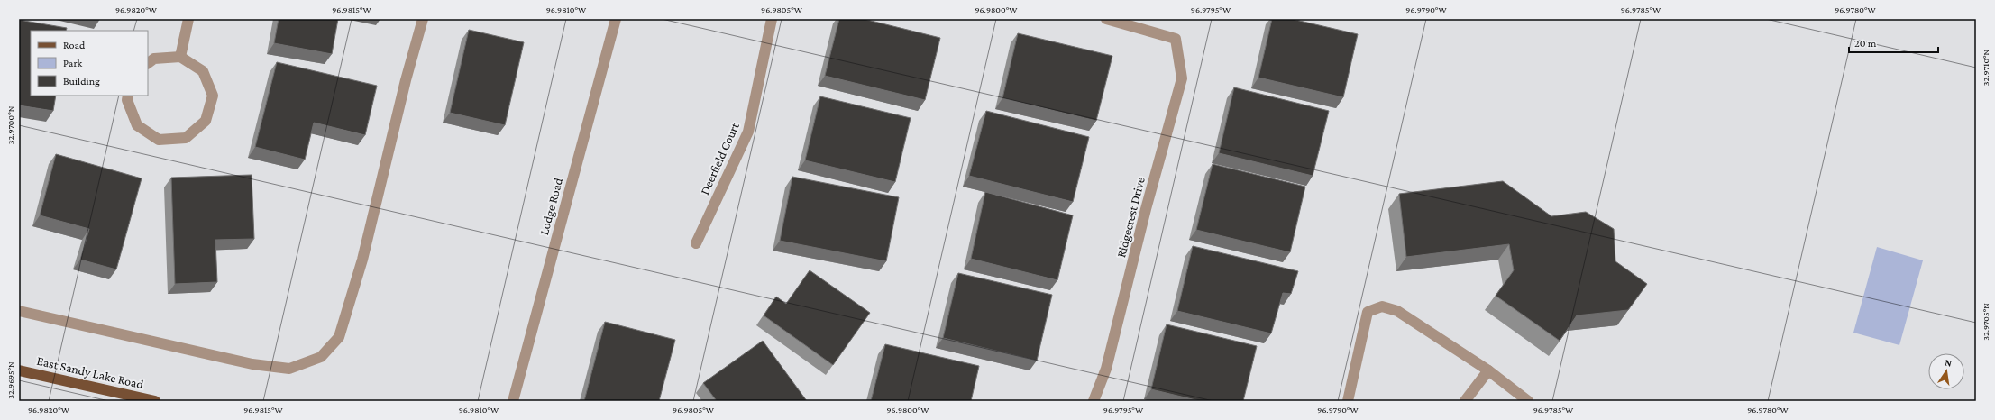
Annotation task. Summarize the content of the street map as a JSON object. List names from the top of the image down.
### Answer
{
  "streets": {
    "main road": ["East Sandy Lake Road"],
    "street": ["Deerfield Court", "Lodge Road", "Ridgecrest Drive"]
  },
  "legend": ["Road", "Park", "Building"],
  "scale_bar": "20 m",
  "north": "top",
  "coordinates": [
    "96.9820°W",
    "96.9815°W",
    "96.9810°W",
    "96.9805°W",
    "96.9800°W",
    "96.9795°W",
    "96.9790°W",
    "96.9785°W",
    "96.9780°W",
    "32.9710°N",
    "32.9700°N",
    "32.9705°N",
    "32.9695°N"
  ]
}
